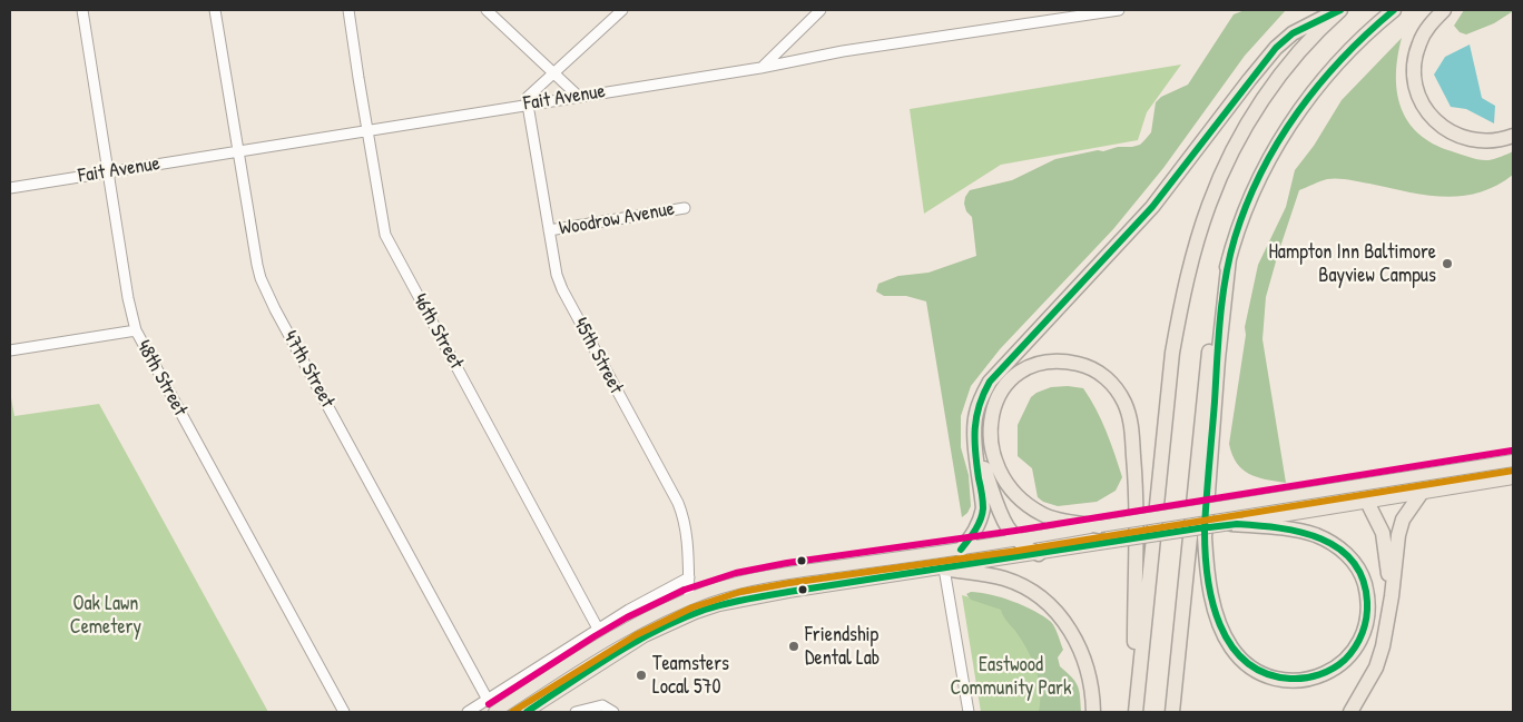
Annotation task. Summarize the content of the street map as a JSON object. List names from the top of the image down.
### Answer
{
  "streets": {
    "street": [
      "Fait Avenue",
      "Woodrow Avenue",
      "46th Street",
      "45th Street",
      "47th Street",
      "48th Street"
    ]
  },
  "crossings": [
    ["Fait Avenue", "46th Street"],
    ["Fait Avenue", "45th Street"],
    ["Fait Avenue", "47th Street"],
    ["Fait Avenue", "48th Street"],
    ["Woodrow Avenue", "45th Street"]
  ],
  "parks": ["Oak Lawn Cemetery", "Eastwood Community Park"],
  "places": ["Hampton Inn Baltimore Bayview Campus", "Friendship Dental Lab", "Teamsters Local 570"]
}
